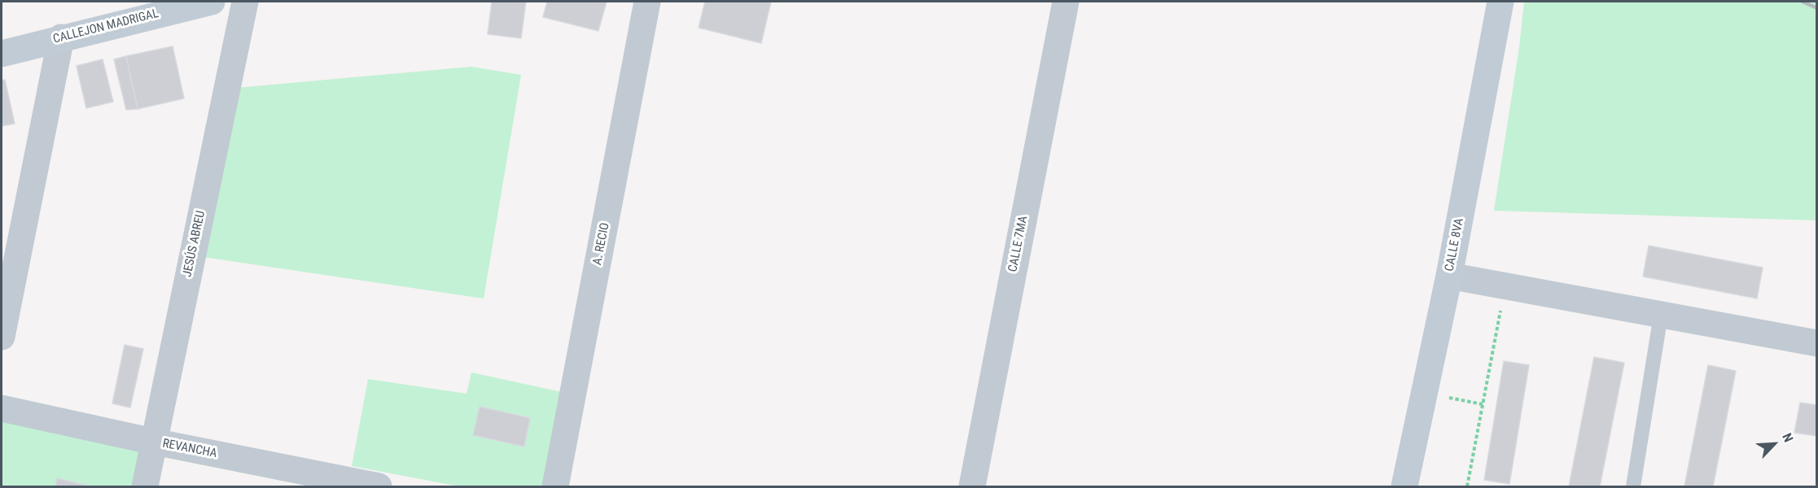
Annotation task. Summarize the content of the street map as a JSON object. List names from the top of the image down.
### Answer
{
  "streets": {
    "street": [
      "CALLEJON MADRIGAL",
      "JESÚS ABREU",
      "A. RECIO",
      "CALLE 7MA",
      "CALLE 8VA",
      "REVANCHA"
    ]
  },
  "crossings": [
    ["JESÚS ABREU", "REVANCHA"]
  ],
  "north": "top right"
}
